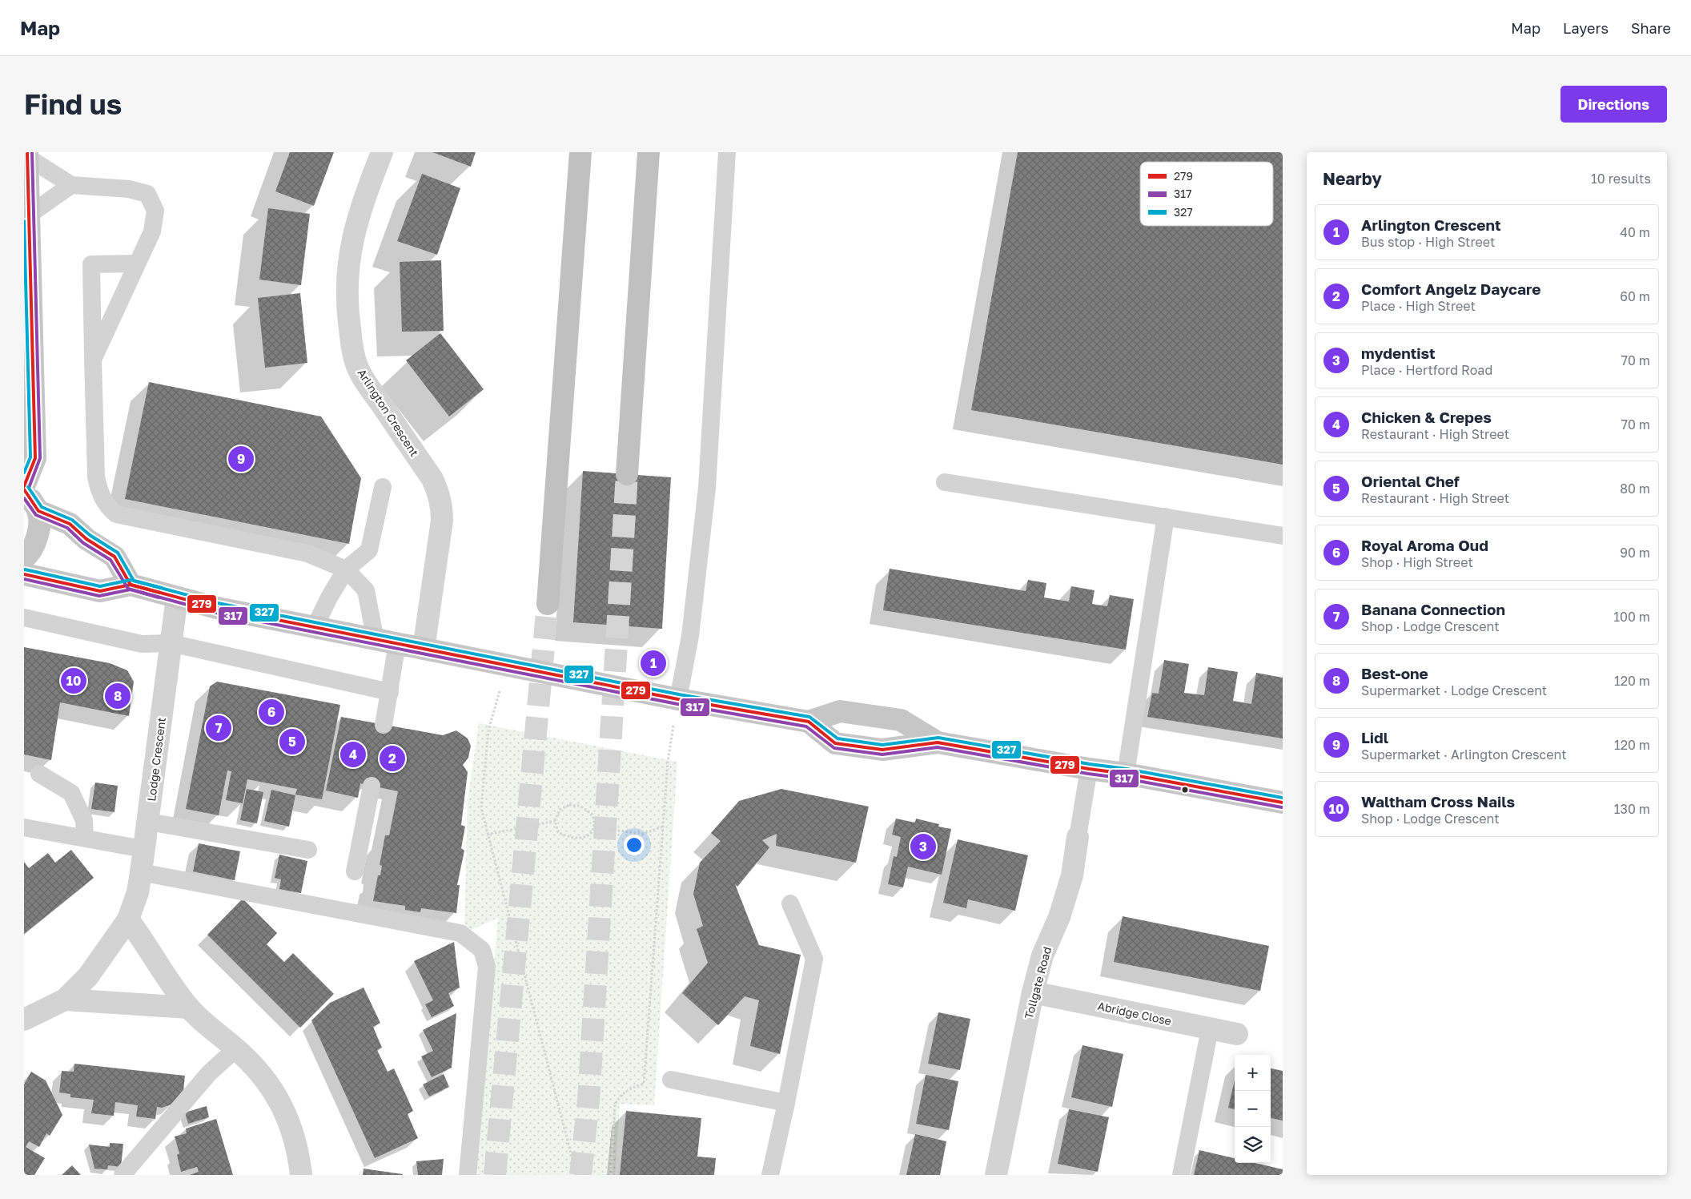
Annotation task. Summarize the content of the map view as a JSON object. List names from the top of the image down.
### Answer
{
  "streets": {
    "street": [
      "Arlington Crescent",
      "Lodge Crescent",
      "Tollgate Road",
      "Abridge Close"
    ]
  },
  "crossings": [
    ["Tollgate Road", "Abridge Close"]
  ],
  "lines": ["transit line 279", "transit line 317", "transit line 327"],
  "legend": ["279", "317", "327"],
  "page": {
    "header": "Map",
    "nav": ["Map", "Layers", "Share"],
    "buttons": "Directions",
    "title": "Find us",
    "heading": ["Nearby", "10 results"],
    "list": [
      {
        "mark": "1",
        "name": "Arlington Crescent",
        "note": "Bus stop · High Street",
        "value": "40 m"
      },
      {
        "mark": "2",
        "name": "Comfort Angelz Daycare",
        "note": "Place · High Street",
        "value": "60 m"
      },
      {
        "mark": "3",
        "name": "mydentist",
        "note": "Place · Hertford Road",
        "value": "70 m"
      },
      {
        "mark": "4",
        "name": "Chicken & Crepes",
        "note": "Restaurant · High Street",
        "value": "70 m"
      },
      {
        "mark": "5",
        "name": "Oriental Chef",
        "note": "Restaurant · High Street",
        "value": "80 m"
      },
      {
        "mark": "6",
        "name": "Royal Aroma Oud",
        "note": "Shop · High Street",
        "value": "90 m"
      },
      {
        "mark": "7",
        "name": "Banana Connection",
        "note": "Shop · Lodge Crescent",
        "value": "100 m"
      },
      {
        "mark": "8",
        "name": "Best-one",
        "note": "Supermarket · Lodge Crescent",
        "value": "120 m"
      },
      {
        "mark": "9",
        "name": "Lidl",
        "note": "Supermarket · Arlington Crescent",
        "value": "120 m"
      },
      {
        "mark": "10",
        "name": "Waltham Cross Nails",
        "note": "Shop · Lodge Crescent",
        "value": "130 m"
      }
    ],
    "pins": [
      "9",
      "1",
      "10",
      "8",
      "6",
      "7",
      "5",
      "4",
      "2",
      "3"
    ],
    "map_buttons": ["+", "−"]
  }
}
